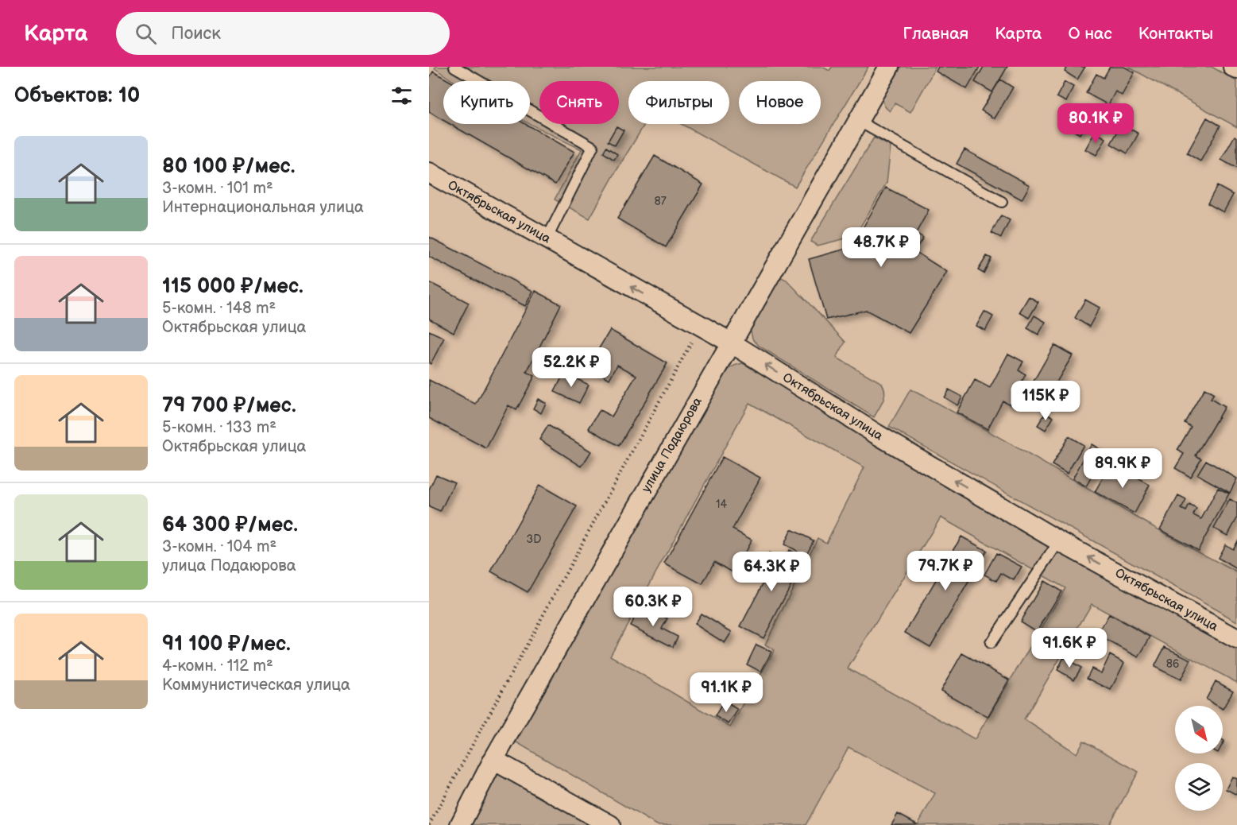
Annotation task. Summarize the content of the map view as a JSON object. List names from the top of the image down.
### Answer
{
  "streets": {
    "street": ["Октябрьская улица", "улица Подаюрова"]
  },
  "crossings": [
    ["Октябрьская улица", "улица Подаюрова"]
  ],
  "one_way": ["Октябрьская улица"],
  "house_numbers": [
    "87",
    "14",
    "3D",
    "86"
  ],
  "north": "bottom right",
  "page": {
    "header": "Карта",
    "search": "Поиск",
    "nav": [
      "Главная",
      "Карта",
      "О нас",
      "Контакты"
    ],
    "heading": "Объектов: 10",
    "chip": [
      "Купить",
      "Снять",
      "Фильтры",
      "Новое"
    ],
    "price": [
      "80.1K ₽",
      "48.7K ₽",
      "52.2K ₽",
      "115K ₽",
      "89.9K ₽",
      "79.7K ₽",
      "64.3K ₽",
      "60.3K ₽",
      "91.6K ₽",
      "91.1K ₽"
    ],
    "list": [
      {
        "name": "80 100 ₽/мес.",
        "note": "3-комн. · 101 m² · Интернациональная улица"
      },
      {
        "name": "115 000 ₽/мес.",
        "note": "5-комн. · 148 m² · Октябрьская улица"
      },
      {
        "name": "79 700 ₽/мес.",
        "note": "5-комн. · 133 m² · Октябрьская улица"
      },
      {
        "name": "64 300 ₽/мес.",
        "note": "3-комн. · 104 m² · улица Подаюрова"
      },
      {
        "name": "91 100 ₽/мес.",
        "note": "4-комн. · 112 m² · Коммунистическая улица"
      }
    ]
  }
}
